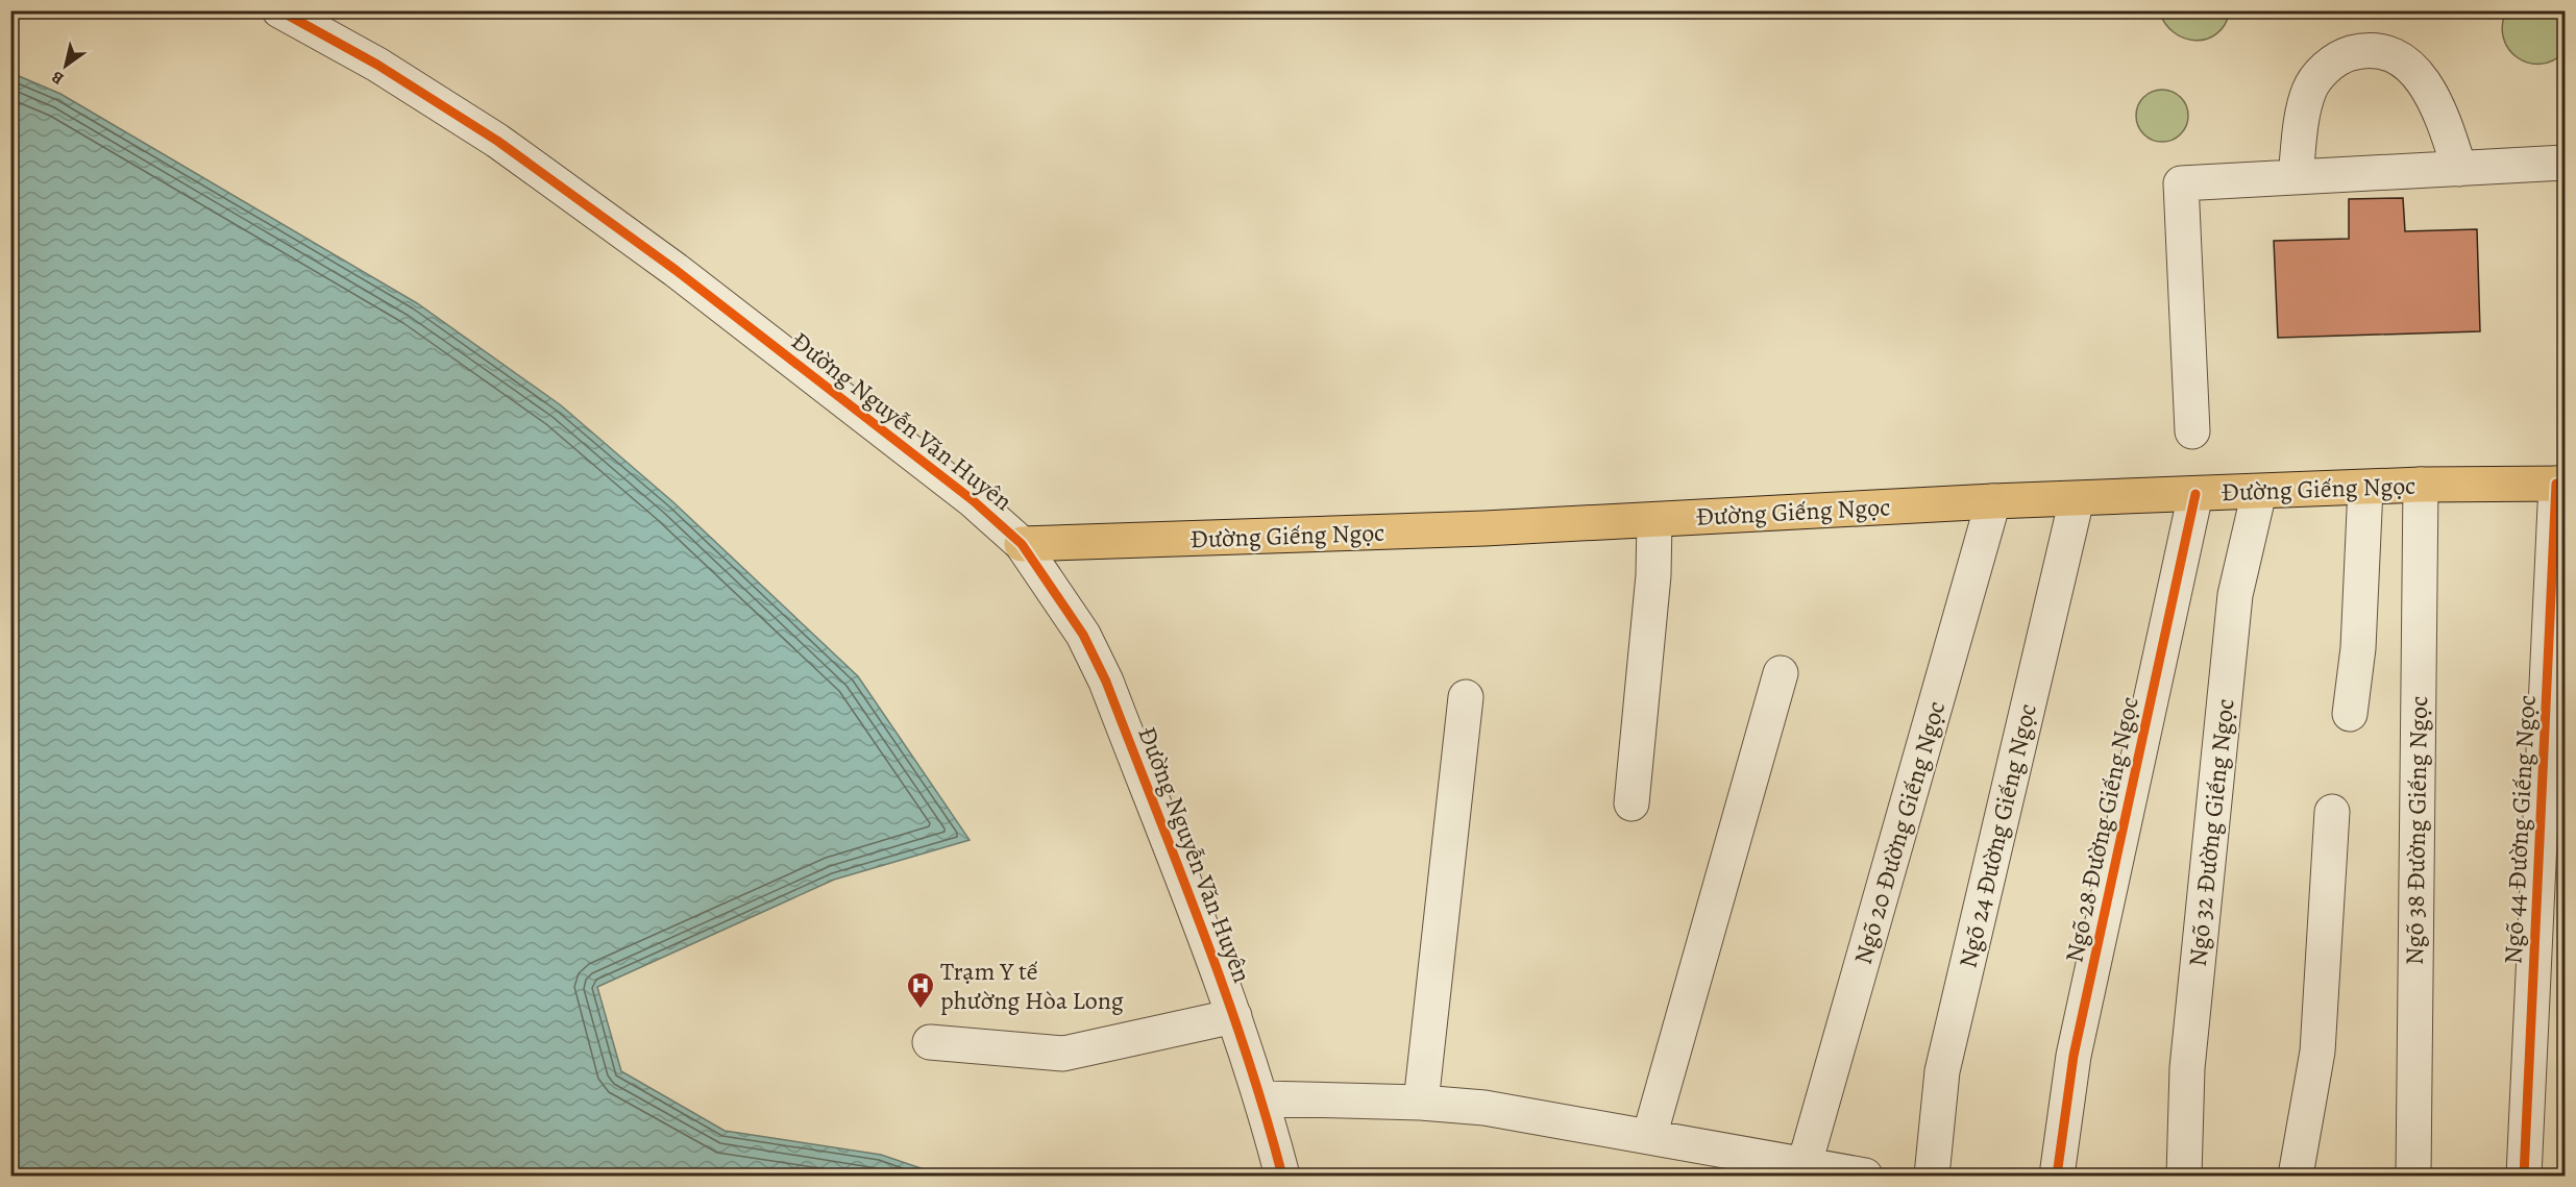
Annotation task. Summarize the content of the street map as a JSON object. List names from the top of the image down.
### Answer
{
  "streets": {
    "main road": ["Đường Giếng Ngọc"],
    "street": [
      "Đường Nguyễn Văn Huyên",
      "Ngõ 28 Đường Giếng Ngọc",
      "Ngõ 44 Đường Giếng Ngọc",
      "Ngõ 38 Đường Giếng Ngọc",
      "Ngõ 20 Đường Giếng Ngọc",
      "Ngõ 32 Đường Giếng Ngọc",
      "Ngõ 24 Đường Giếng Ngọc"
    ]
  },
  "crossings": [
    ["Đường Nguyễn Văn Huyên", "Đường Giếng Ngọc"],
    ["Đường Giếng Ngọc", "Ngõ 28 Đường Giếng Ngọc"],
    ["Đường Giếng Ngọc", "Ngõ 44 Đường Giếng Ngọc"],
    ["Đường Giếng Ngọc", "Ngõ 38 Đường Giếng Ngọc"],
    ["Đường Giếng Ngọc", "Ngõ 20 Đường Giếng Ngọc"],
    ["Đường Giếng Ngọc", "Ngõ 32 Đường Giếng Ngọc"],
    ["Đường Giếng Ngọc", "Ngõ 24 Đường Giếng Ngọc"]
  ],
  "places": {
    "hospital": ["Trạm Y tế phường Hòa Long"]
  },
  "north": "bottom left"
}
